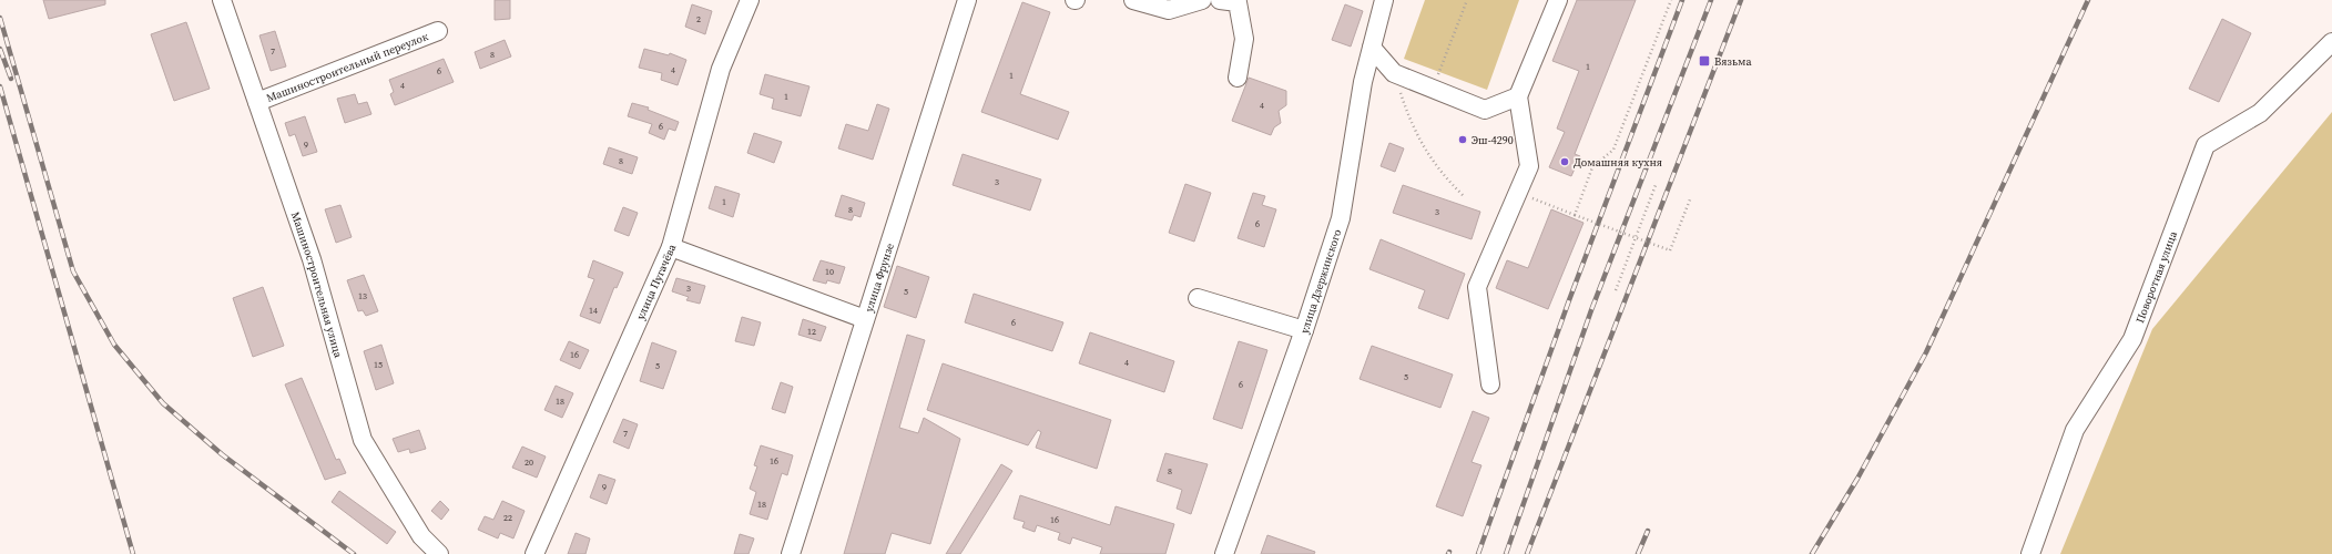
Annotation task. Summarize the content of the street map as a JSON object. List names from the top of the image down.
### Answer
{
  "streets": {
    "street": [
      "Машиностроительный переулок",
      "улица Фрунзе",
      "Поворотная улица",
      "улица Пугачёва",
      "улица Дзержинского",
      "Машиностроительная улица"
    ]
  },
  "crossings": [
    ["Машиностроительный переулок", "Машиностроительная улица"]
  ],
  "places": {
    "transit": ["Вязьма"],
    "other": ["Эш-4290", "Домашняя кухня"]
  },
  "house_numbers": [
    "2",
    "7",
    "8",
    "1",
    "4",
    "6",
    "1",
    "4",
    "1",
    "4",
    "6",
    "9",
    "8",
    "3",
    "1",
    "8",
    "3",
    "6",
    "10",
    "3",
    "5",
    "13",
    "14",
    "6",
    "12",
    "16",
    "4",
    "15",
    "5",
    "5",
    "6",
    "18",
    "7",
    "16",
    "20",
    "8",
    "9",
    "18",
    "22",
    "16"
  ]
}
